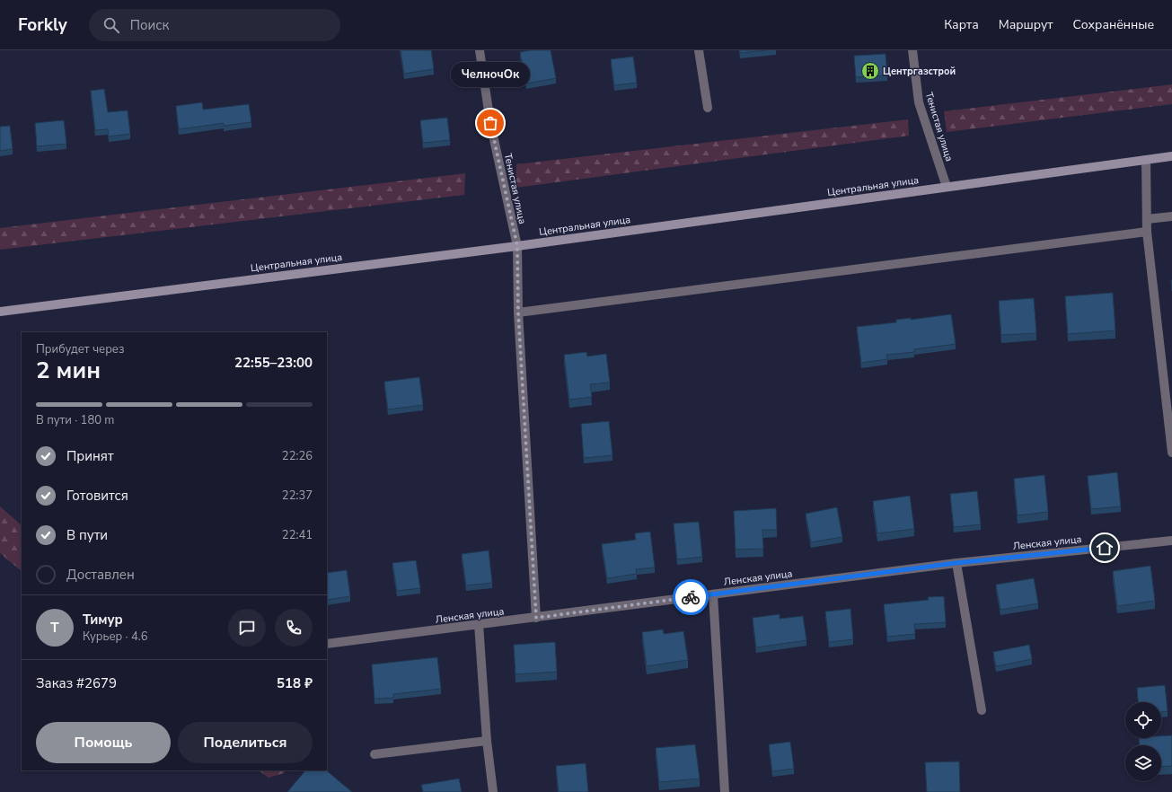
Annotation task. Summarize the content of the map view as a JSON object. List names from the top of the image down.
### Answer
{
  "streets": {
    "main road": ["Центральная улица"],
    "street": ["Тенистая улица", "Ленская улица"]
  },
  "crossings": [
    ["Тенистая улица", "Центральная улица"],
    ["Тенистая улица", "Ленская улица"]
  ],
  "places": {
    "building": ["Центргазстрой"],
    "other": ["ЧелночОк"]
  },
  "page": {
    "header": "Forkly",
    "search": "Поиск",
    "nav": ["Карта", "Маршрут", "Сохранённые"],
    "bubble": "ЧелночОк",
    "heading": ["2 мин", "Прибудет через", "22:55–23:00"],
    "panel": [
      "Тимур",
      "Курьер · 4.6",
      "Заказ #2679",
      "518 ₽"
    ],
    "bar": "В пути · 180 m",
    "list": [
      ["Принят", "22:26"],
      ["Готовится", "22:37"],
      ["В пути", "22:41"],
      "Доставлен"
    ],
    "round": "Т",
    "buttons": ["Помощь", "Поделиться"]
  }
}
